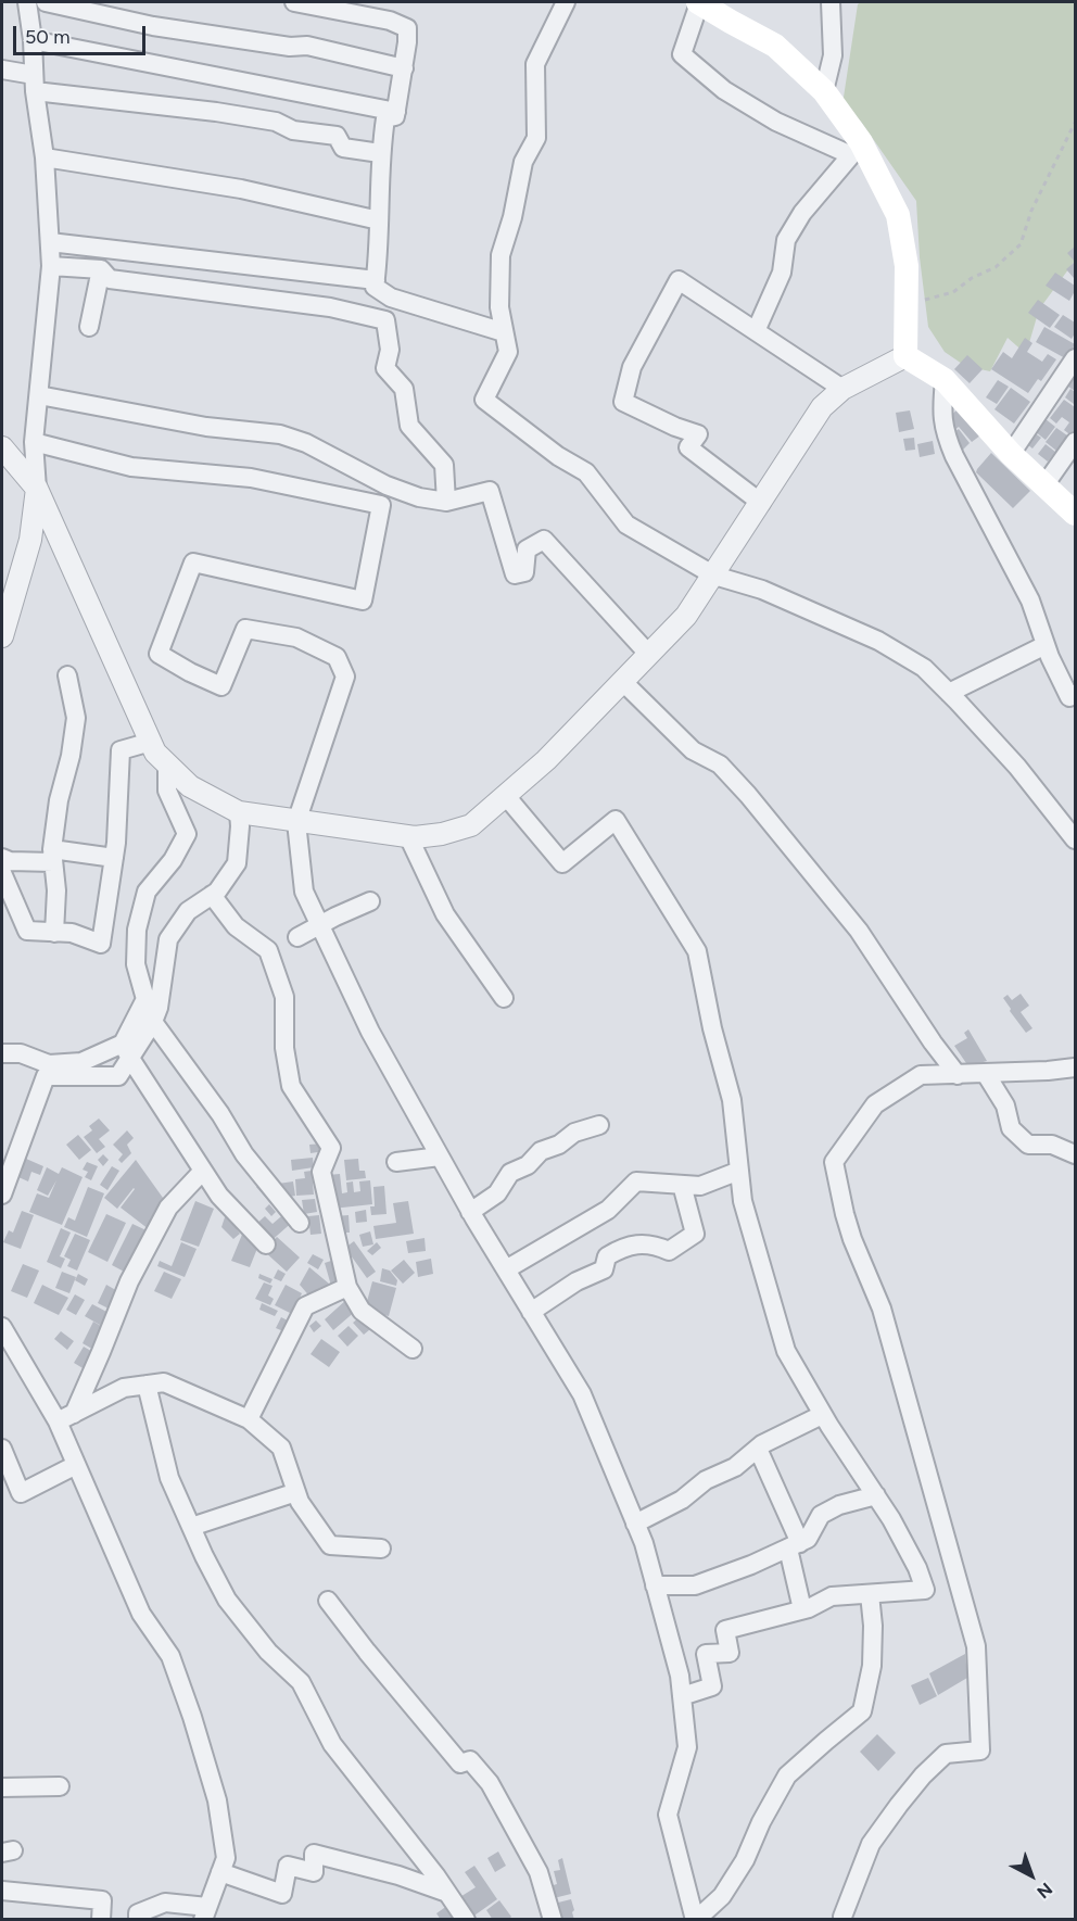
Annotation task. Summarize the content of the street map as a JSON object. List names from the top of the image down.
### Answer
{
  "scale_bar": "50 m",
  "north": "bottom right"
}
